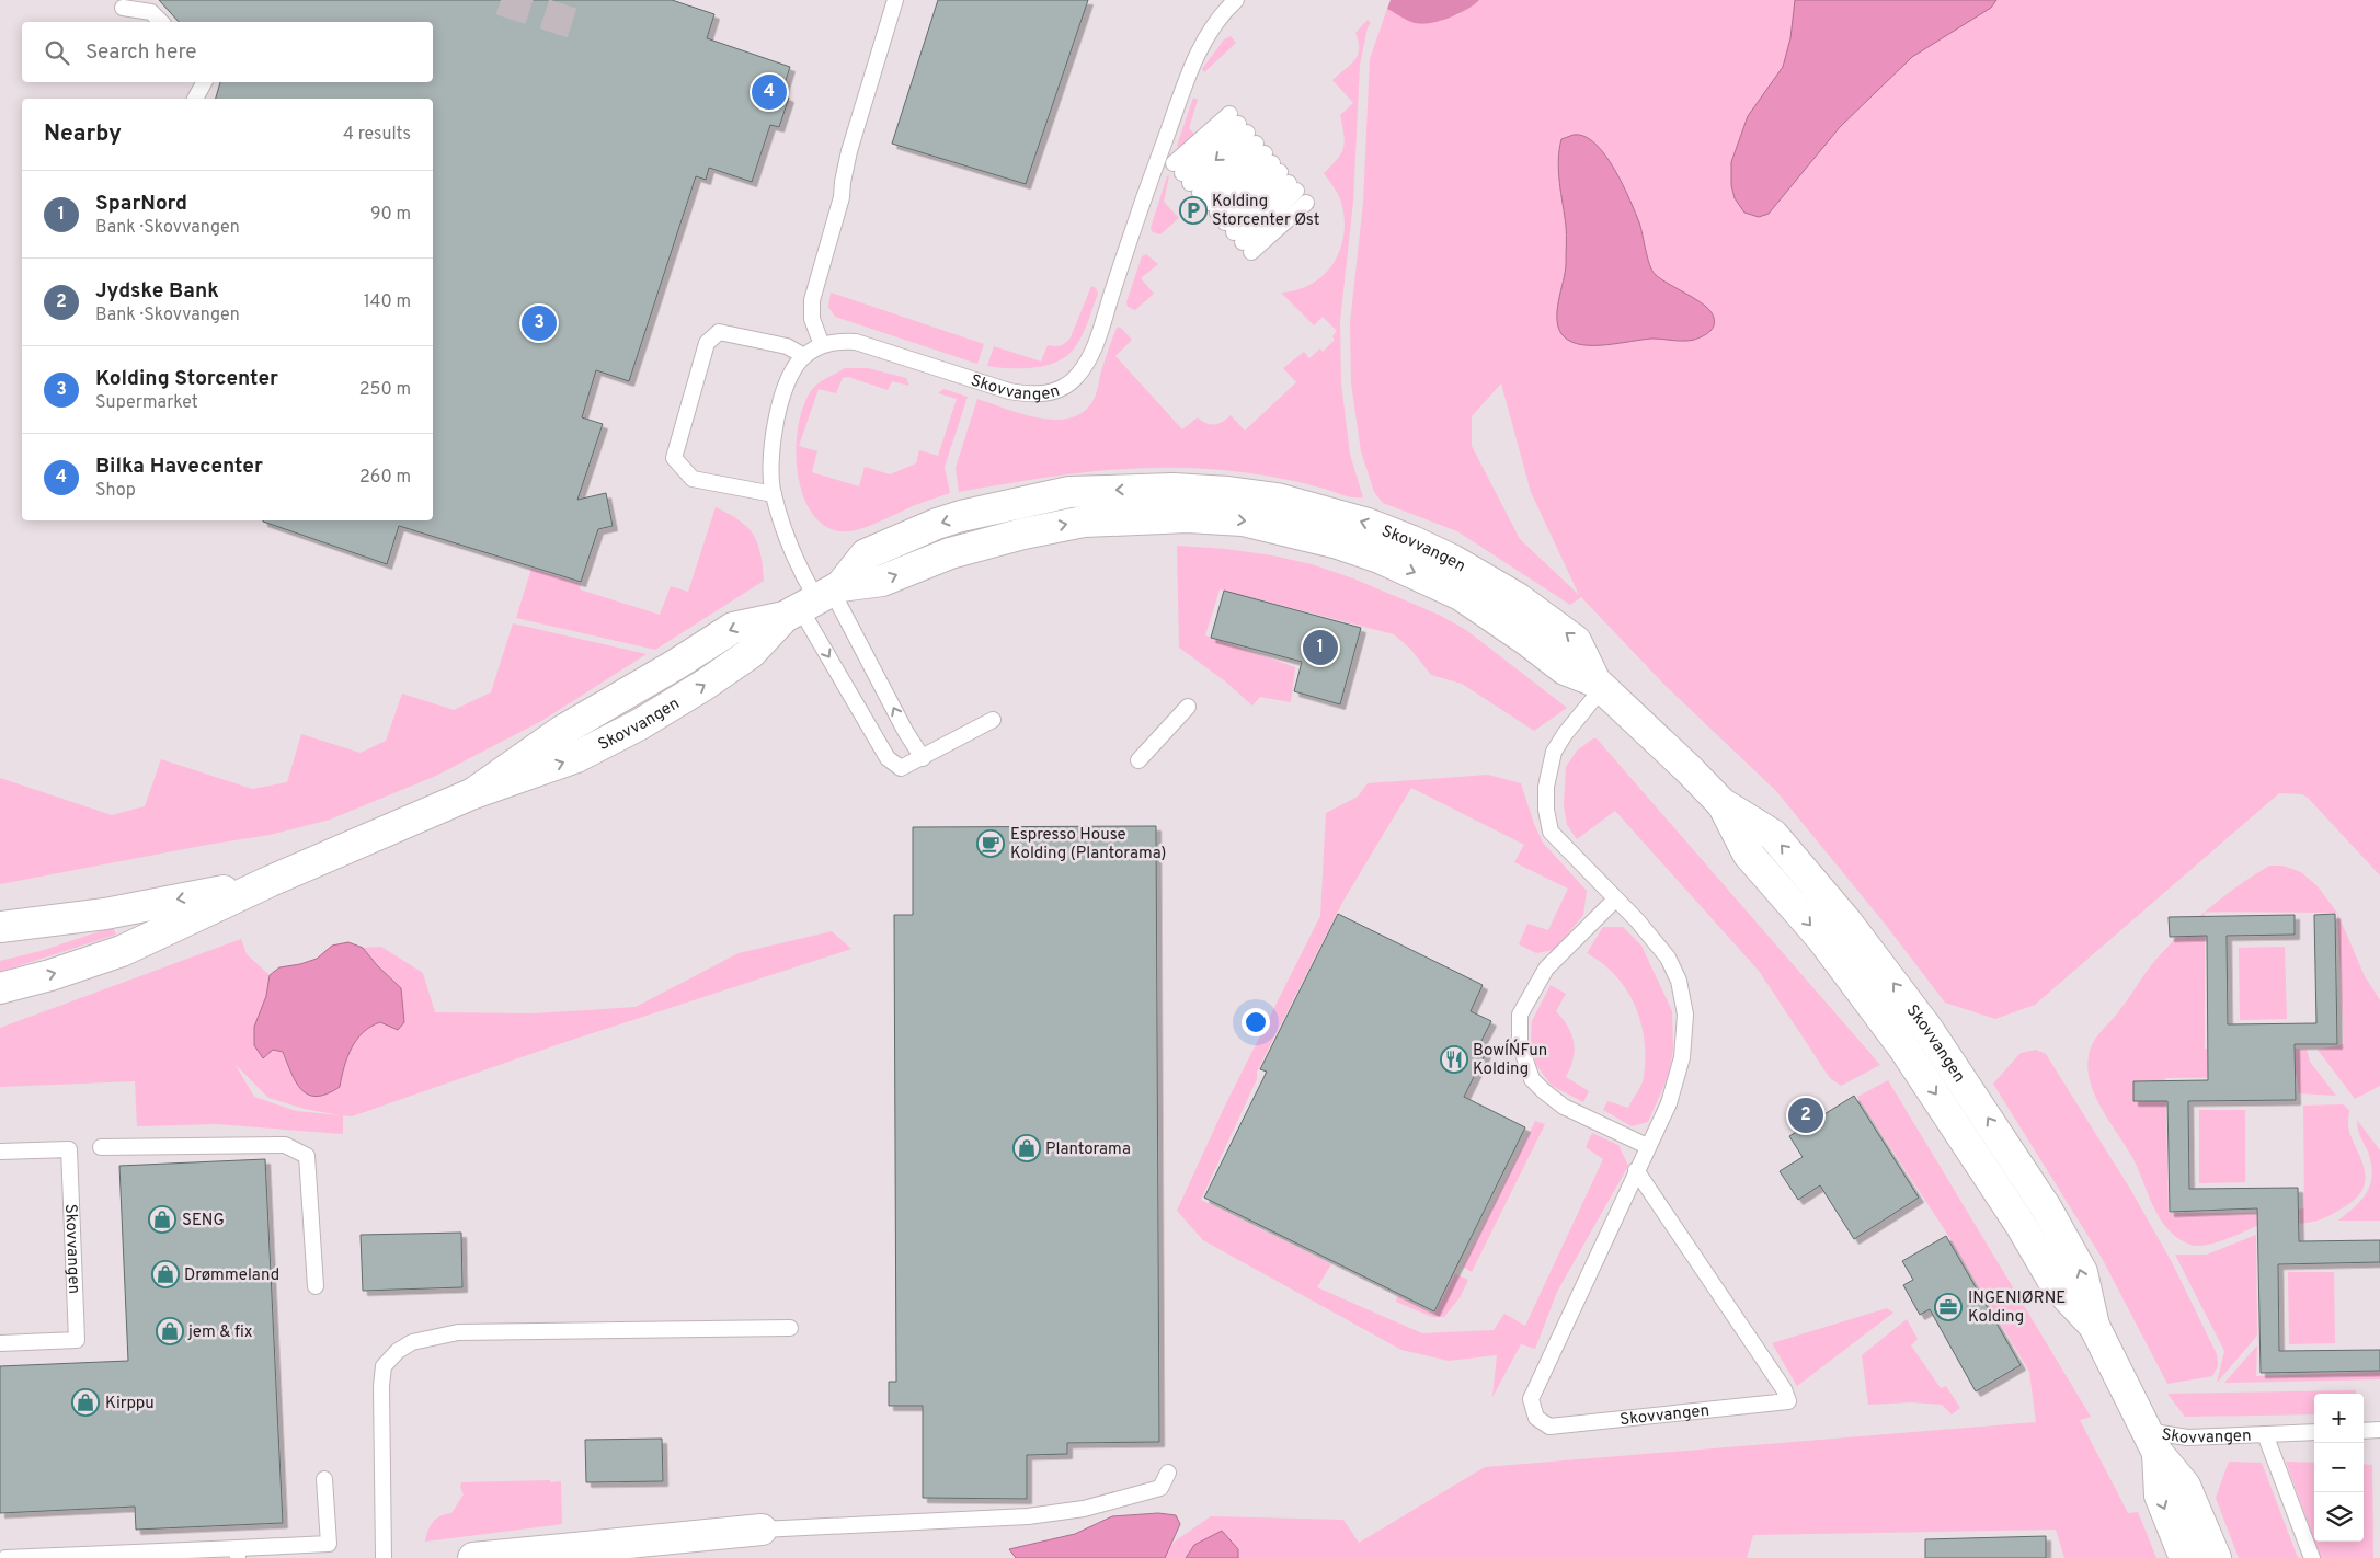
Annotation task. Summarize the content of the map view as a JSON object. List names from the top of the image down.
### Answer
{
  "streets": {
    "street": ["Skovvangen"]
  },
  "places": {
    "parking": ["Kolding Storcenter Øst"],
    "cafe": ["Espresso House Kolding (Plantorama)"],
    "restaurant": ["Bowl´N´Fun Kolding"],
    "shop": [
      "Plantorama",
      "SENG",
      "Drømmeland",
      "jem & fix",
      "Kirppu"
    ],
    "office": ["INGENIØRNE Kolding"]
  },
  "page": {
    "search": "Search here",
    "pins": [
      "4",
      "3",
      "1",
      "2"
    ],
    "heading": ["Nearby", "4 results"],
    "list": [
      {
        "mark": "1",
        "name": "SparNord",
        "note": "Bank · Skovvangen",
        "value": "90 m"
      },
      {
        "mark": "2",
        "name": "Jydske Bank",
        "note": "Bank · Skovvangen",
        "value": "140 m"
      },
      {
        "mark": "3",
        "name": "Kolding Storcenter",
        "note": "Supermarket",
        "value": "250 m"
      },
      {
        "mark": "4",
        "name": "Bilka Havecenter",
        "note": "Shop",
        "value": "260 m"
      }
    ],
    "map_buttons": ["+", "−"]
  }
}
